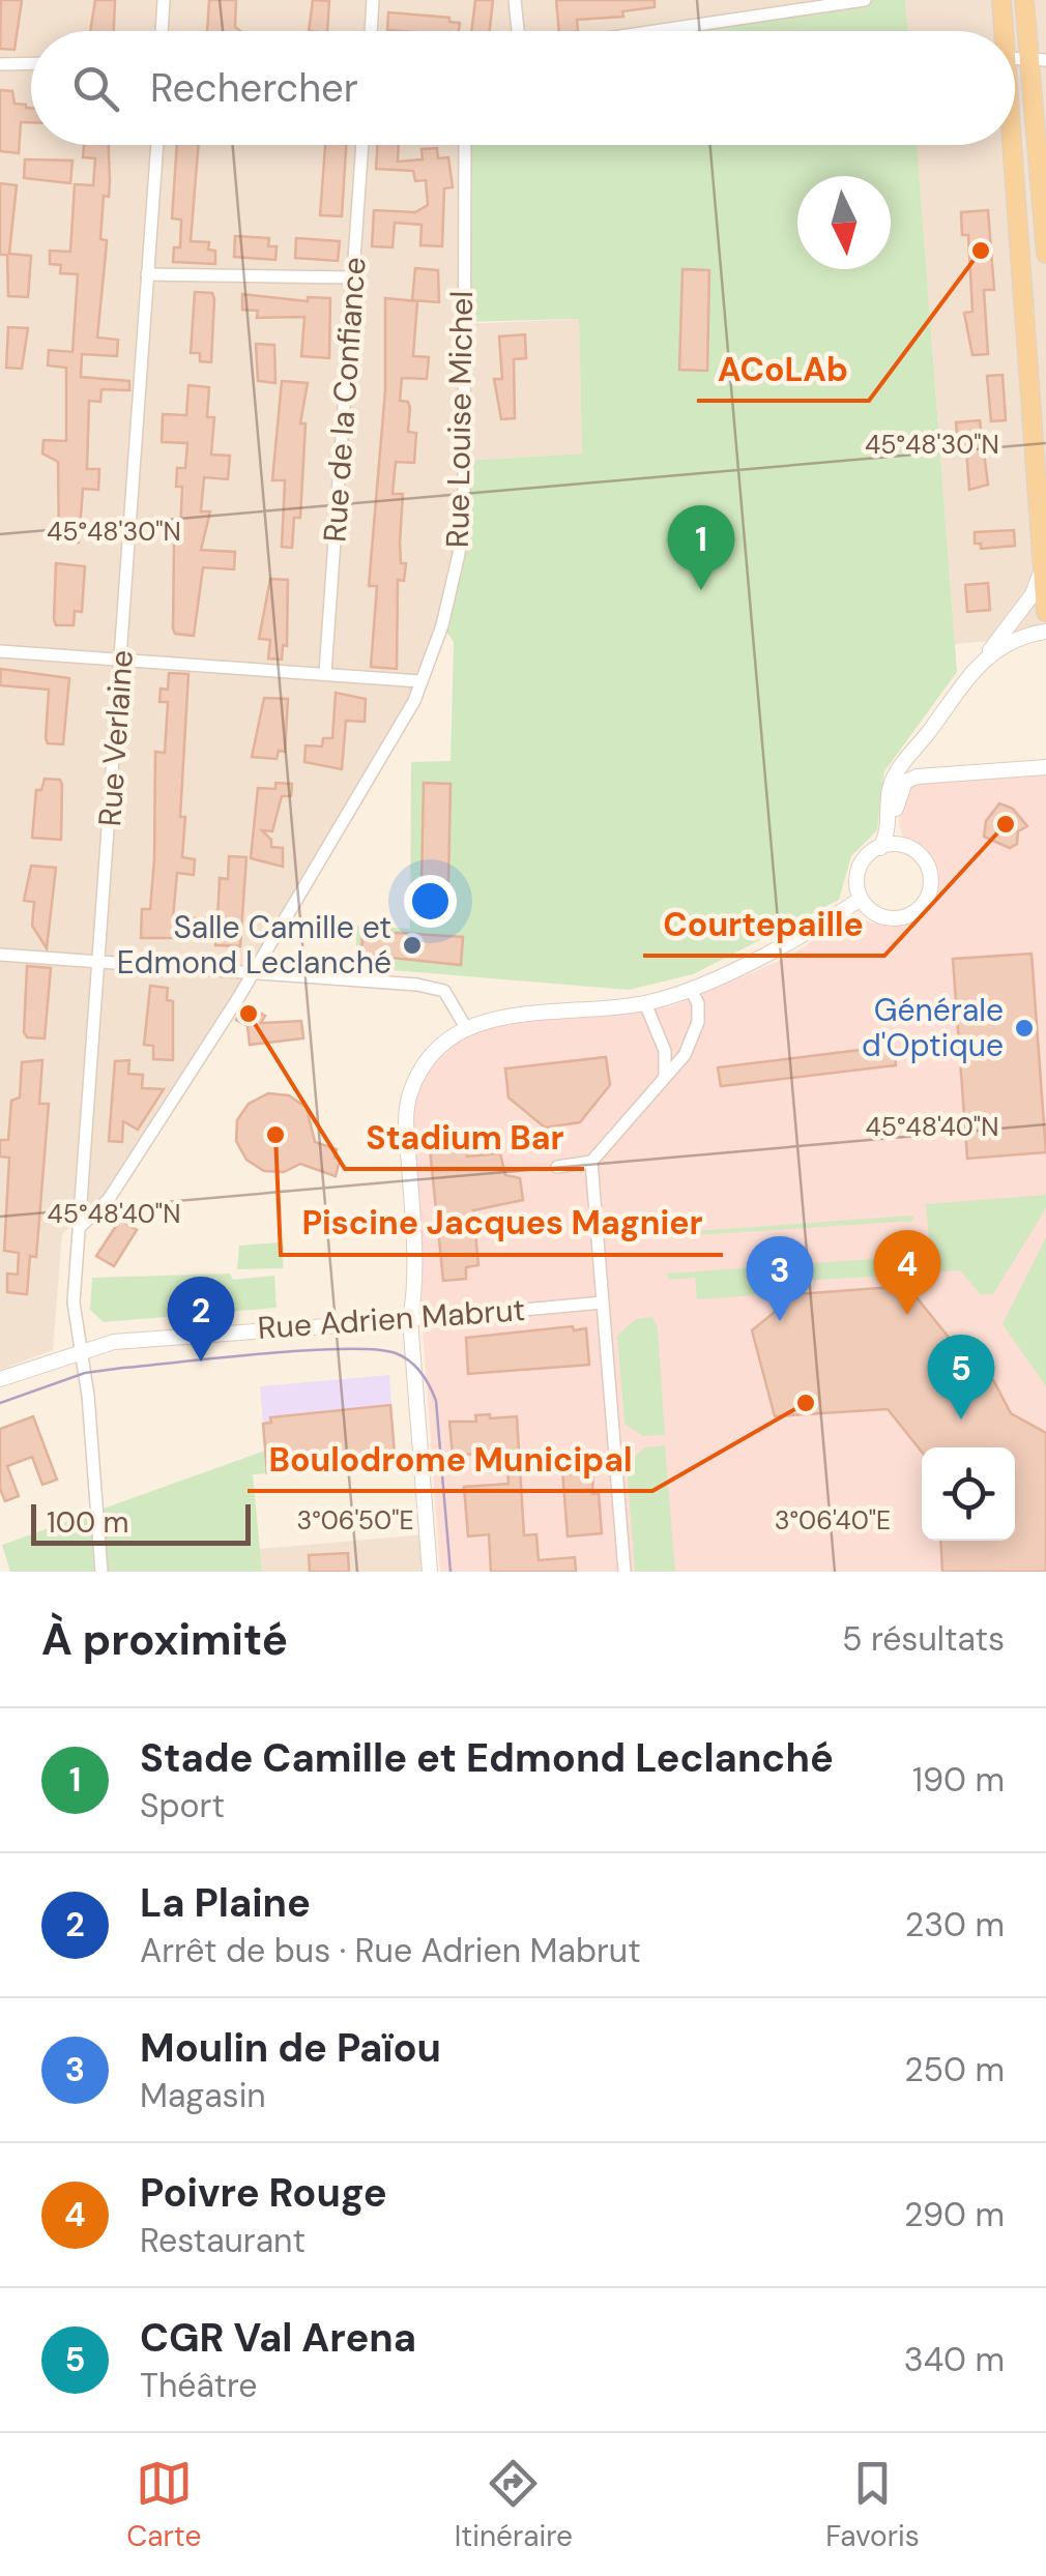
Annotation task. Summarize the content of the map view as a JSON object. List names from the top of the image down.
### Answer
{
  "streets": {
    "street": [
      "Rue de la Confiance",
      "Rue Louise Michel",
      "Rue Verlaine",
      "Rue Adrien Mabrut"
    ]
  },
  "crossings": [
    ["Rue Louise Michel", "Rue Verlaine"],
    ["Rue Verlaine", "Rue Adrien Mabrut"]
  ],
  "places": [
    "ACoLAb",
    "Courtepaille",
    "Salle Camille et Edmond Leclanché",
    "Stadium Bar",
    "Générale d'Optique",
    "Piscine Jacques Magnier",
    "Boulodrome Municipal"
  ],
  "scale_bar": "100 m",
  "north": "bottom",
  "page": {
    "search": "Rechercher",
    "pins": [
      "1",
      "4",
      "3",
      "2",
      "5"
    ],
    "scale": "100 m",
    "heading": ["À proximité", "5 résultats"],
    "list": [
      {
        "mark": "1",
        "name": "Stade Camille et Edmond Leclanché",
        "note": "Sport",
        "value": "190 m"
      },
      {
        "mark": "2",
        "name": "La Plaine",
        "note": "Arrêt de bus · Rue Adrien Mabrut",
        "value": "230 m"
      },
      {
        "mark": "3",
        "name": "Moulin de Païou",
        "note": "Magasin",
        "value": "250 m"
      },
      {
        "mark": "4",
        "name": "Poivre Rouge",
        "note": "Restaurant",
        "value": "290 m"
      },
      {
        "mark": "5",
        "name": "CGR Val Arena",
        "note": "Théâtre",
        "value": "340 m"
      }
    ],
    "nav": ["Carte", "Itinéraire", "Favoris"]
  },
  "coordinates": [
    "45°48'30\"N",
    "45°48'40\"N",
    "3°06'50\"E",
    "3°06'40\"E"
  ]
}
